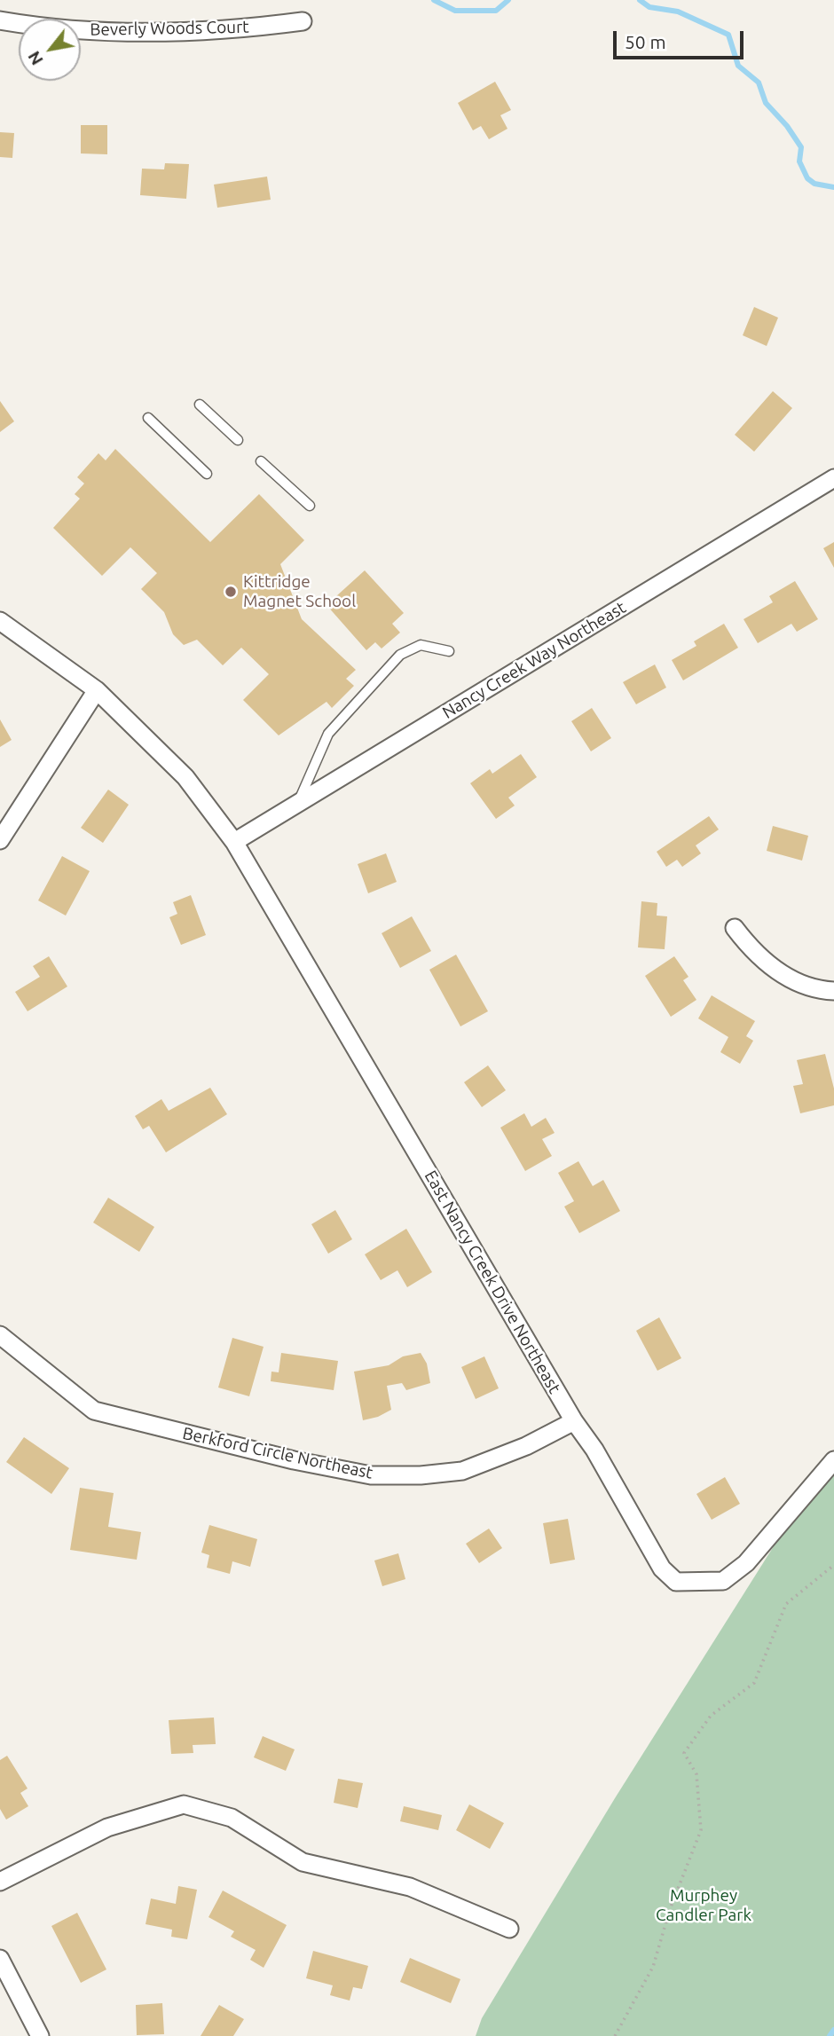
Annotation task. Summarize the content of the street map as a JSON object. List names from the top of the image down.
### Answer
{
  "streets": {
    "street": [
      "Beverly Woods Court",
      "Nancy Creek Way Northeast",
      "East Nancy Creek Drive Northeast",
      "Berkford Circle Northeast"
    ]
  },
  "crossings": [
    ["Nancy Creek Way Northeast", "East Nancy Creek Drive Northeast"],
    ["East Nancy Creek Drive Northeast", "Berkford Circle Northeast"]
  ],
  "parks": ["Murphey Candler Park"],
  "places": ["Kittridge Magnet School"],
  "scale_bar": "50 m",
  "north": "bottom left"
}
